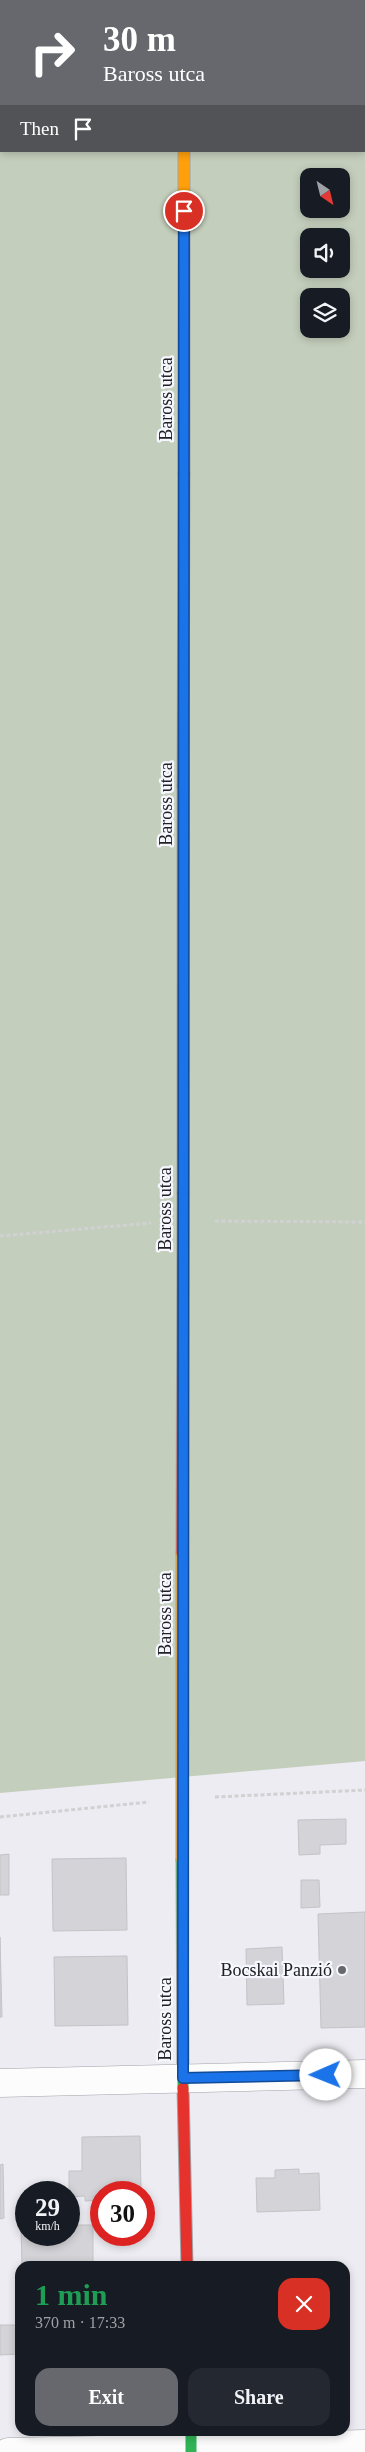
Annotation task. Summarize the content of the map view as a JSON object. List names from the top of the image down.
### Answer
{
  "streets": {
    "street": ["Baross utca"]
  },
  "places": ["Bocskai Panzió"],
  "north": "bottom right",
  "page": {
    "turn": ["30 m", "Baross utca"],
    "then": "Then",
    "speed": "29 km/h",
    "limit": "30",
    "heading": ["1 min", "370 m · 17:33"],
    "buttons": ["Exit", "Share"]
  }
}
